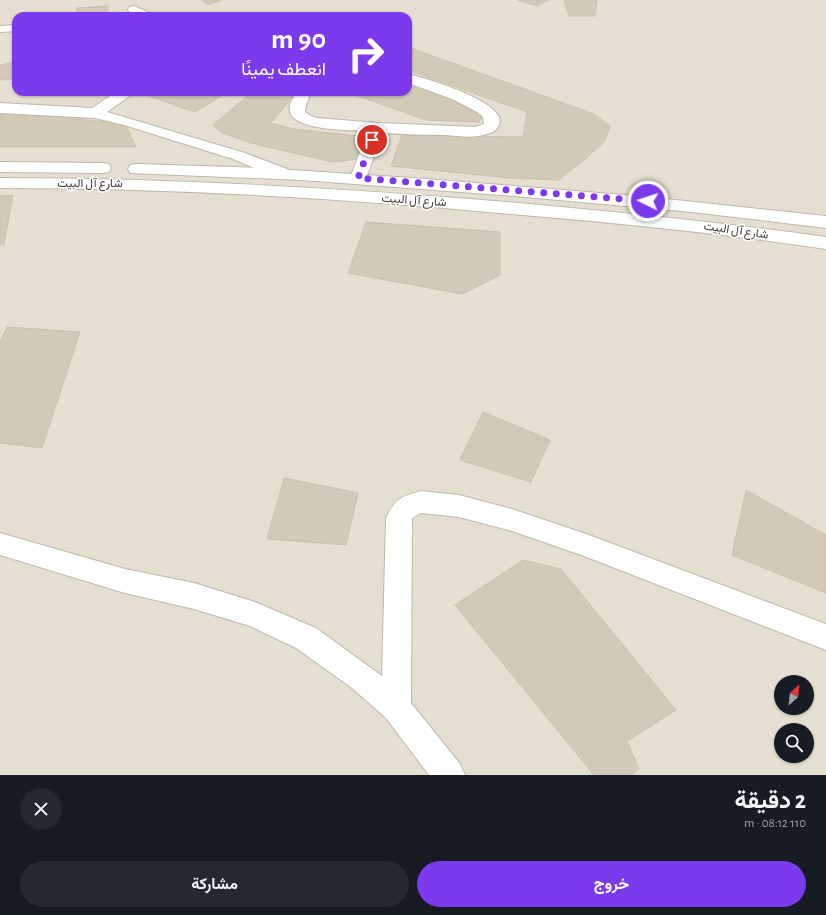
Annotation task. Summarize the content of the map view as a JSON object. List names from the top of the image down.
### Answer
{
  "streets": {
    "street": ["شارع آل البيت"]
  },
  "north": "top right",
  "page": {
    "turn": ["90 m", "انعطف يمينًا"],
    "heading": ["2 دقيقة", "110 m · 08:12"],
    "buttons": ["خروج", "مشاركة"]
  }
}
